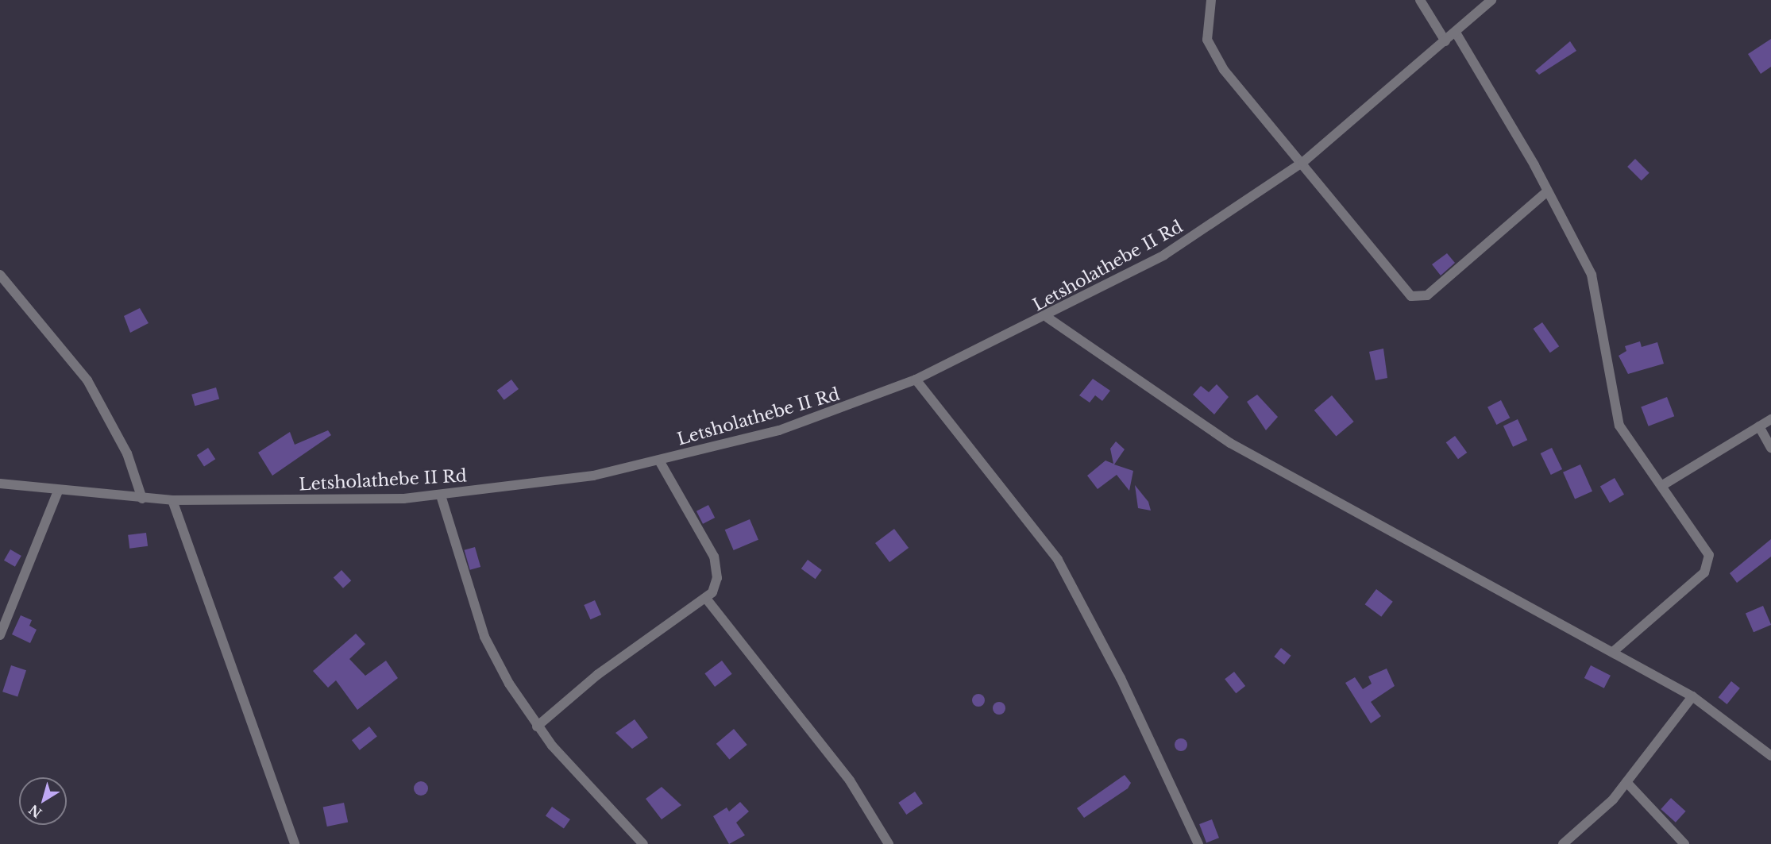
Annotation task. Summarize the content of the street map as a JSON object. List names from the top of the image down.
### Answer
{
  "streets": {
    "street": ["Letsholathebe II Rd"]
  },
  "north": "bottom left"
}
